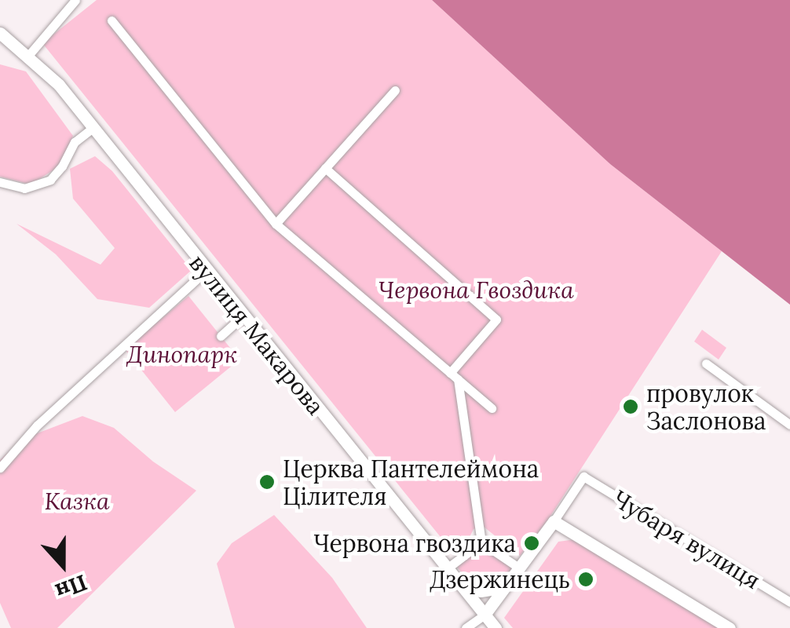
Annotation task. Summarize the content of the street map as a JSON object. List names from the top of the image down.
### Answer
{
  "streets": {
    "main road": ["вулиця Макарова"],
    "street": ["Чубаря вулиця"]
  },
  "parks": ["Червона Гвоздика", "Динопарк", "Казка"],
  "places": [
    "провулок Заслонова",
    "Церква Пантелеймона Цілителя",
    "Червона гвоздика",
    "Дзержинець"
  ],
  "north": "bottom"
}
